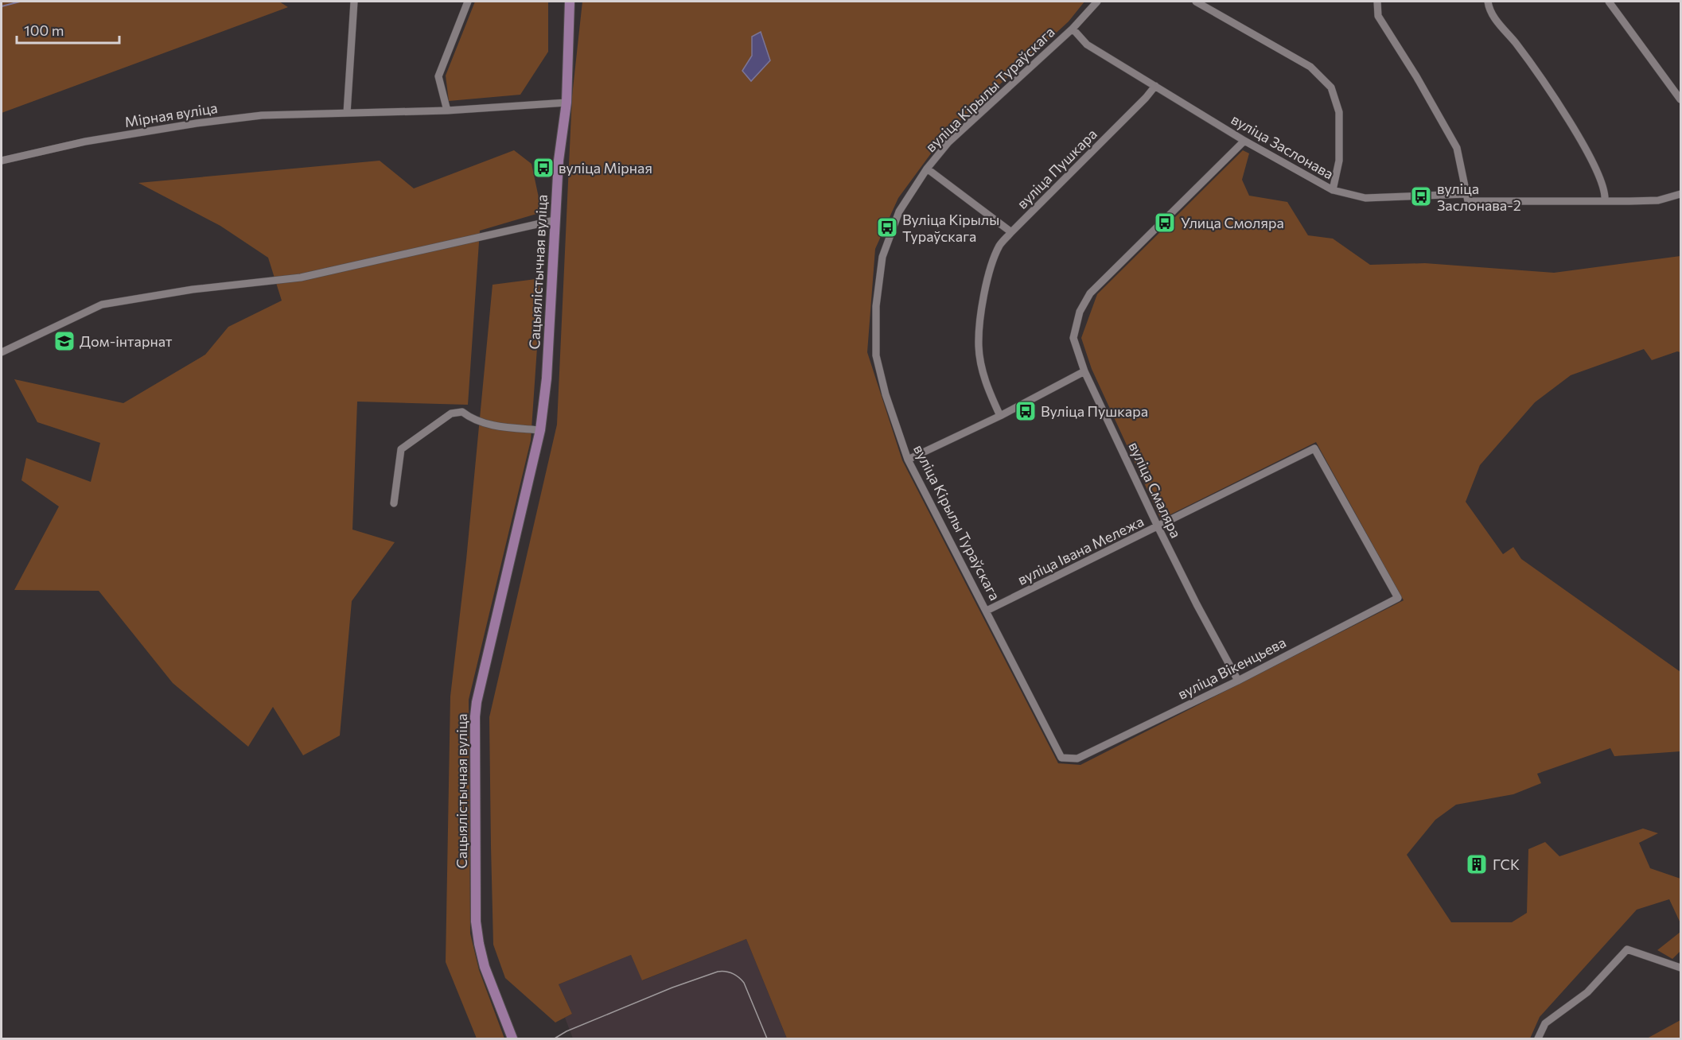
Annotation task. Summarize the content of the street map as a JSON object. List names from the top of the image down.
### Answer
{
  "streets": {
    "main road": ["Сацыялістычная вуліца"],
    "street": [
      "вуліца Кірылы Тураўскага",
      "Мірная вуліца",
      "вуліца Заслонава",
      "вуліца Пушкара",
      "вуліца Смаляра",
      "вуліца Івана Мележа",
      "вуліца Вікенцьева"
    ]
  },
  "crossings": [
    ["вуліца Кірылы Тураўскага", "вуліца Заслонава"],
    ["вуліца Кірылы Тураўскага", "вуліца Івана Мележа"],
    ["вуліца Кірылы Тураўскага", "вуліца Вікенцьева"],
    ["Мірная вуліца", "Сацыялістычная вуліца"],
    ["вуліца Заслонава", "вуліца Пушкара"],
    ["вуліца Заслонава", "вуліца Смаляра"],
    ["вуліца Смаляра", "вуліца Івана Мележа"],
    ["вуліца Смаляра", "вуліца Вікенцьева"],
    ["вуліца Івана Мележа", "вуліца Вікенцьева"]
  ],
  "places": {
    "bus stop": [
      "вуліца Мірная",
      "вуліца Заслонава-2",
      "Улица Смоляра",
      "Вуліца Кірылы Тураўскага",
      "Вуліца Пушкара"
    ],
    "school or university": ["Дом-інтарнат"],
    "building": ["ГСК"]
  },
  "scale_bar": "100 m"
}
